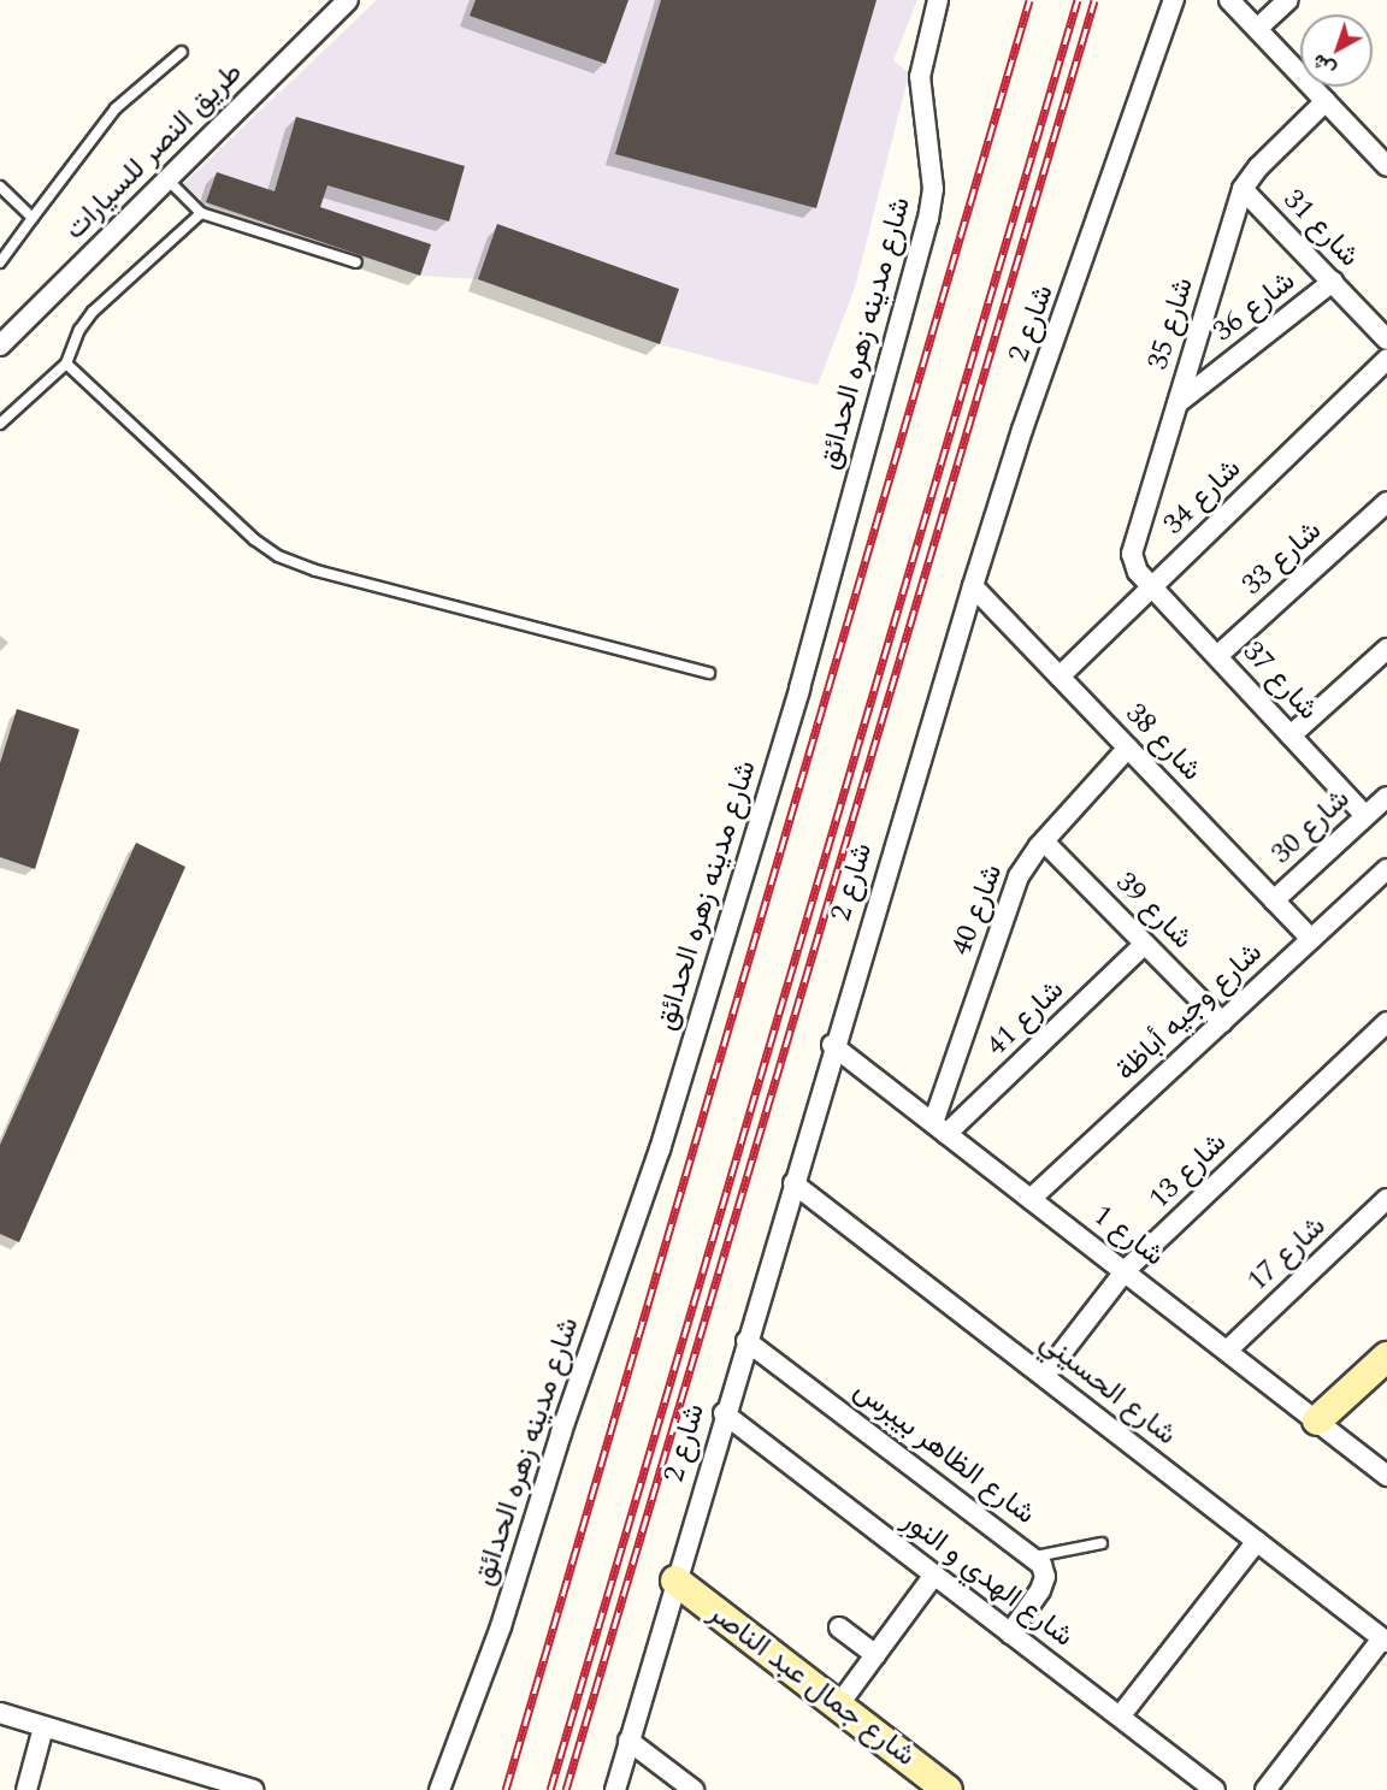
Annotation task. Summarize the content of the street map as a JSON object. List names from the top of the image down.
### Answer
{
  "streets": {
    "street": [
      "طريق النصر للسيارات",
      "شارع 31",
      "شارع 36",
      "شارع 2",
      "شارع 35",
      "شارع مدينه زهره الحدائق",
      "شارع 34",
      "شارع 33",
      "شارع 37",
      "شارع 38",
      "شارع 30",
      "شارع 40",
      "شارع 39",
      "شارع وجيه أباظة",
      "شارع 41",
      "شارع 13",
      "شارع 1",
      "شارع 17",
      "شارع الحسيني",
      "شارع الظاهر بيبرس",
      "شارع الهدي و النور",
      "شارع جمال عبد الناصر"
    ]
  },
  "crossings": [
    ["شارع 31", "شارع 36"],
    ["شارع 31", "شارع 35"],
    ["شارع 36", "شارع 35"],
    ["شارع 2", "شارع 38"],
    ["شارع 2", "شارع 1"],
    ["شارع 2", "شارع الحسيني"],
    ["شارع 2", "شارع الظاهر بيبرس"],
    ["شارع 2", "شارع الهدي و النور"],
    ["شارع 2", "شارع جمال عبد الناصر"],
    ["شارع 35", "شارع 34"],
    ["شارع 35", "شارع 37"],
    ["شارع 34", "شارع 37"],
    ["شارع 34", "شارع 38"],
    ["شارع 33", "شارع 37"],
    ["شارع 37", "شارع 30"],
    ["شارع 38", "شارع 30"],
    ["شارع 38", "شارع 40"],
    ["شارع 38", "شارع وجيه أباظة"],
    ["شارع 40", "شارع 39"],
    ["شارع 40", "شارع 41"],
    ["شارع 40", "شارع 1"],
    ["شارع 39", "شارع وجيه أباظة"],
    ["شارع 39", "شارع 41"],
    ["شارع وجيه أباظة", "شارع 1"],
    ["شارع 41", "شارع 1"],
    ["شارع 13", "شارع 1"],
    ["شارع 13", "شارع الحسيني"],
    ["شارع 1", "شارع 17"],
    ["شارع الظاهر بيبرس", "شارع الهدي و النور"]
  ],
  "north": "bottom left"
}
